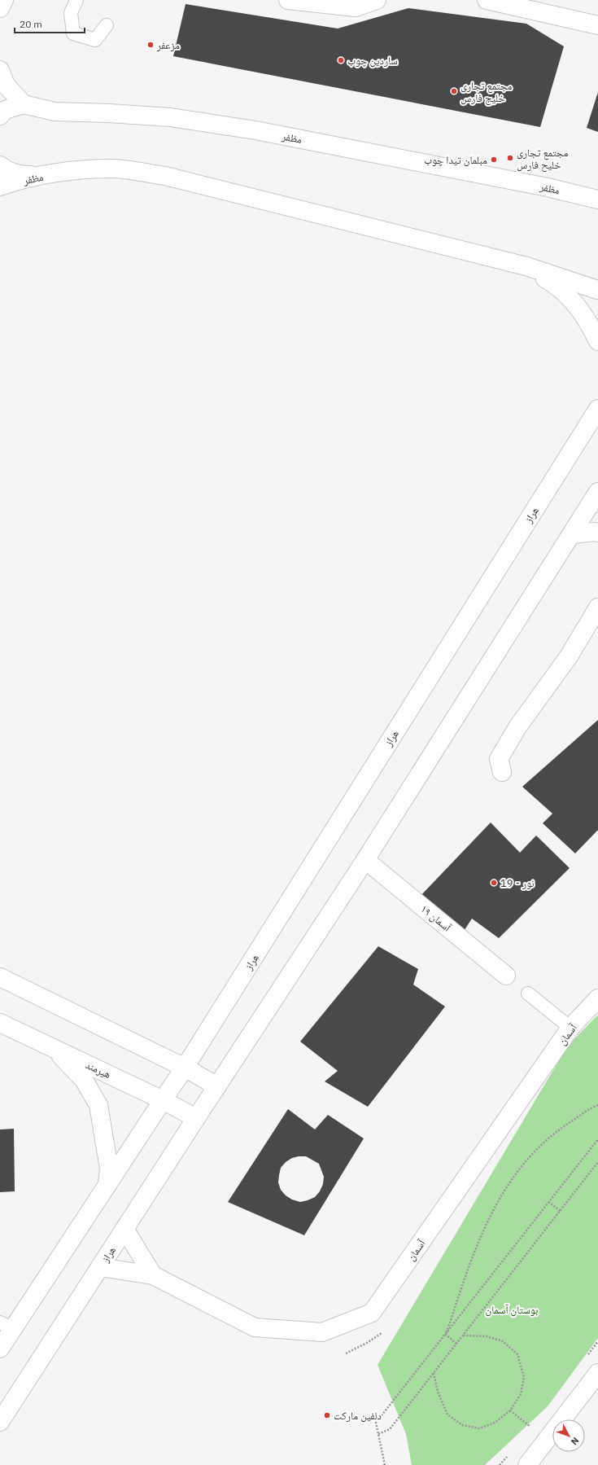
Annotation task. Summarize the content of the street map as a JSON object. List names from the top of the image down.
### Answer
{
  "streets": {
    "street": [
      "مظفر",
      "هراز",
      "آسمان ۱۹",
      "آسمان",
      "هیرمند"
    ]
  },
  "crossings": [
    ["هراز", "آسمان ۱۹"],
    ["هراز", "هیرمند"]
  ],
  "parks": ["بوستان آسمان"],
  "places": [
    "مزعفر",
    "ساردین چوب",
    "مجتمع تجاری خلیج فارس",
    "مجتمع تجاری خلیح فارس",
    "مبلمان تیدا چوب",
    "19 - نور",
    "دلفین مارکت"
  ],
  "scale_bar": "20 m",
  "north": "bottom right"
}
